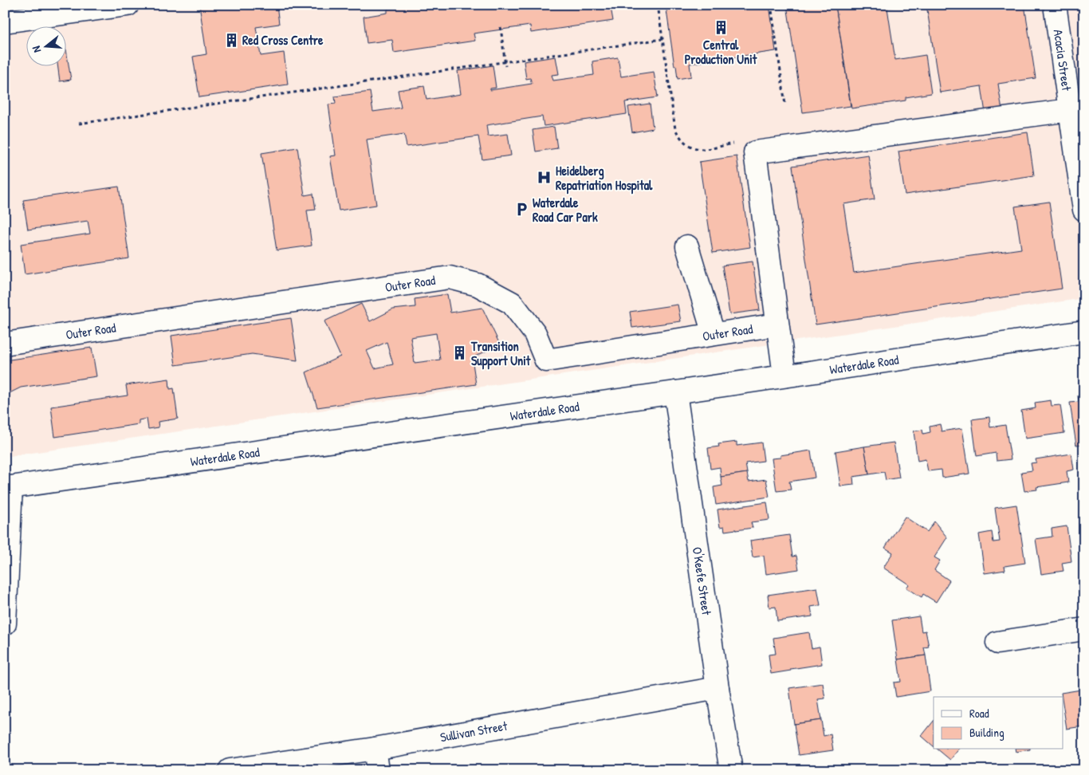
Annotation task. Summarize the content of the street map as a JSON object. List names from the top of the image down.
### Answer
{
  "streets": {
    "street": [
      "Acacia Street",
      "Outer Road",
      "Waterdale Road",
      "O'Keefe Street",
      "Sullivan Street"
    ]
  },
  "crossings": [
    ["Waterdale Road", "O'Keefe Street"],
    ["O'Keefe Street", "Sullivan Street"]
  ],
  "places": {
    "building": ["Central Production Unit", "Red Cross Centre", "Transition Support Unit"],
    "hospital": ["Heidelberg Repatriation Hospital"],
    "parking": ["Waterdale Road Car Park"]
  },
  "legend": ["Road", "Building"],
  "north": "left"
}
